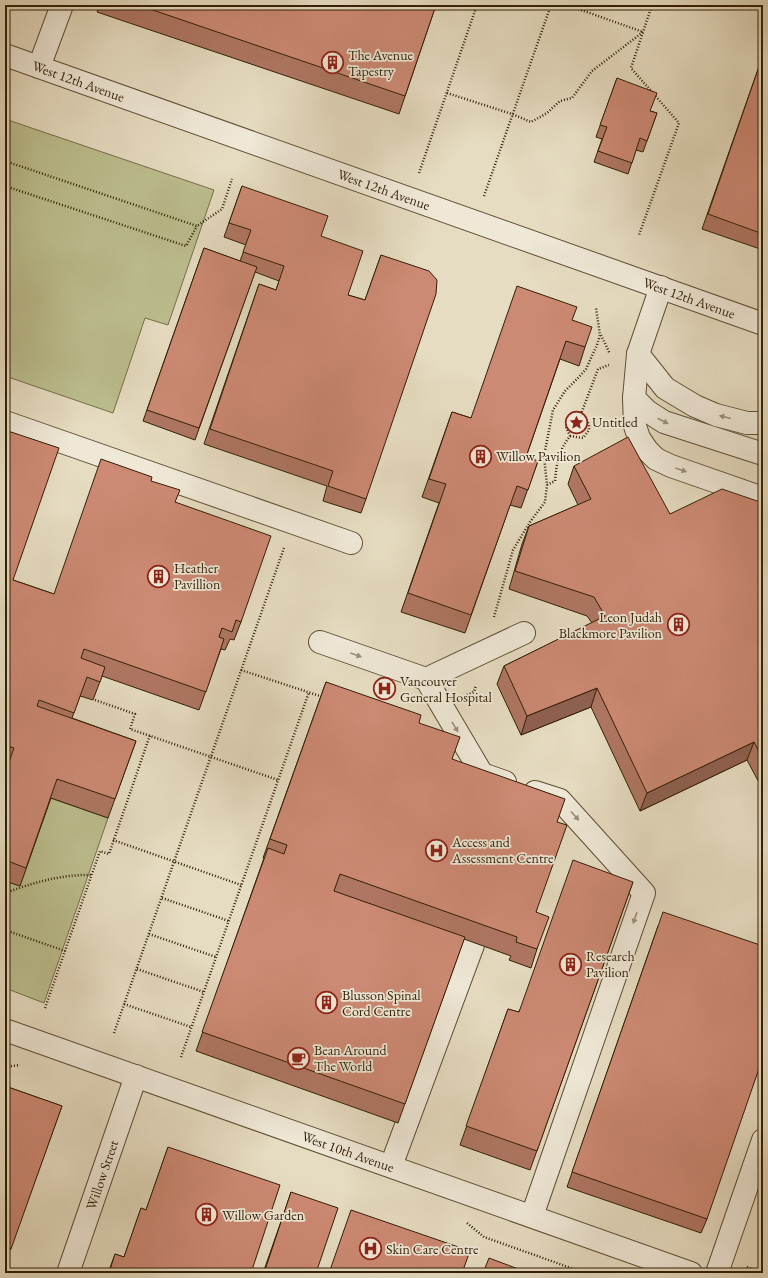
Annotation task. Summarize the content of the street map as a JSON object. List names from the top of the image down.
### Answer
{
  "streets": {
    "street": ["West 12th Avenue", "West 10th Avenue", "Willow Street"]
  },
  "crossings": [
    ["West 10th Avenue", "Willow Street"]
  ],
  "places": {
    "building": [
      "The Avenue Tapestry",
      "Willow Pavilion",
      "Heather Pavillion",
      "Leon Judah Blackmore Pavilion",
      "Research Pavilion",
      "Blusson Spinal Cord Centre",
      "Willow Garden"
    ],
    "place": ["Untitled"],
    "hospital": ["Vancouver General Hospital", "Access and Assessment Centre", "Skin Care Centre"],
    "cafe": ["Bean Around The World"]
  }
}
